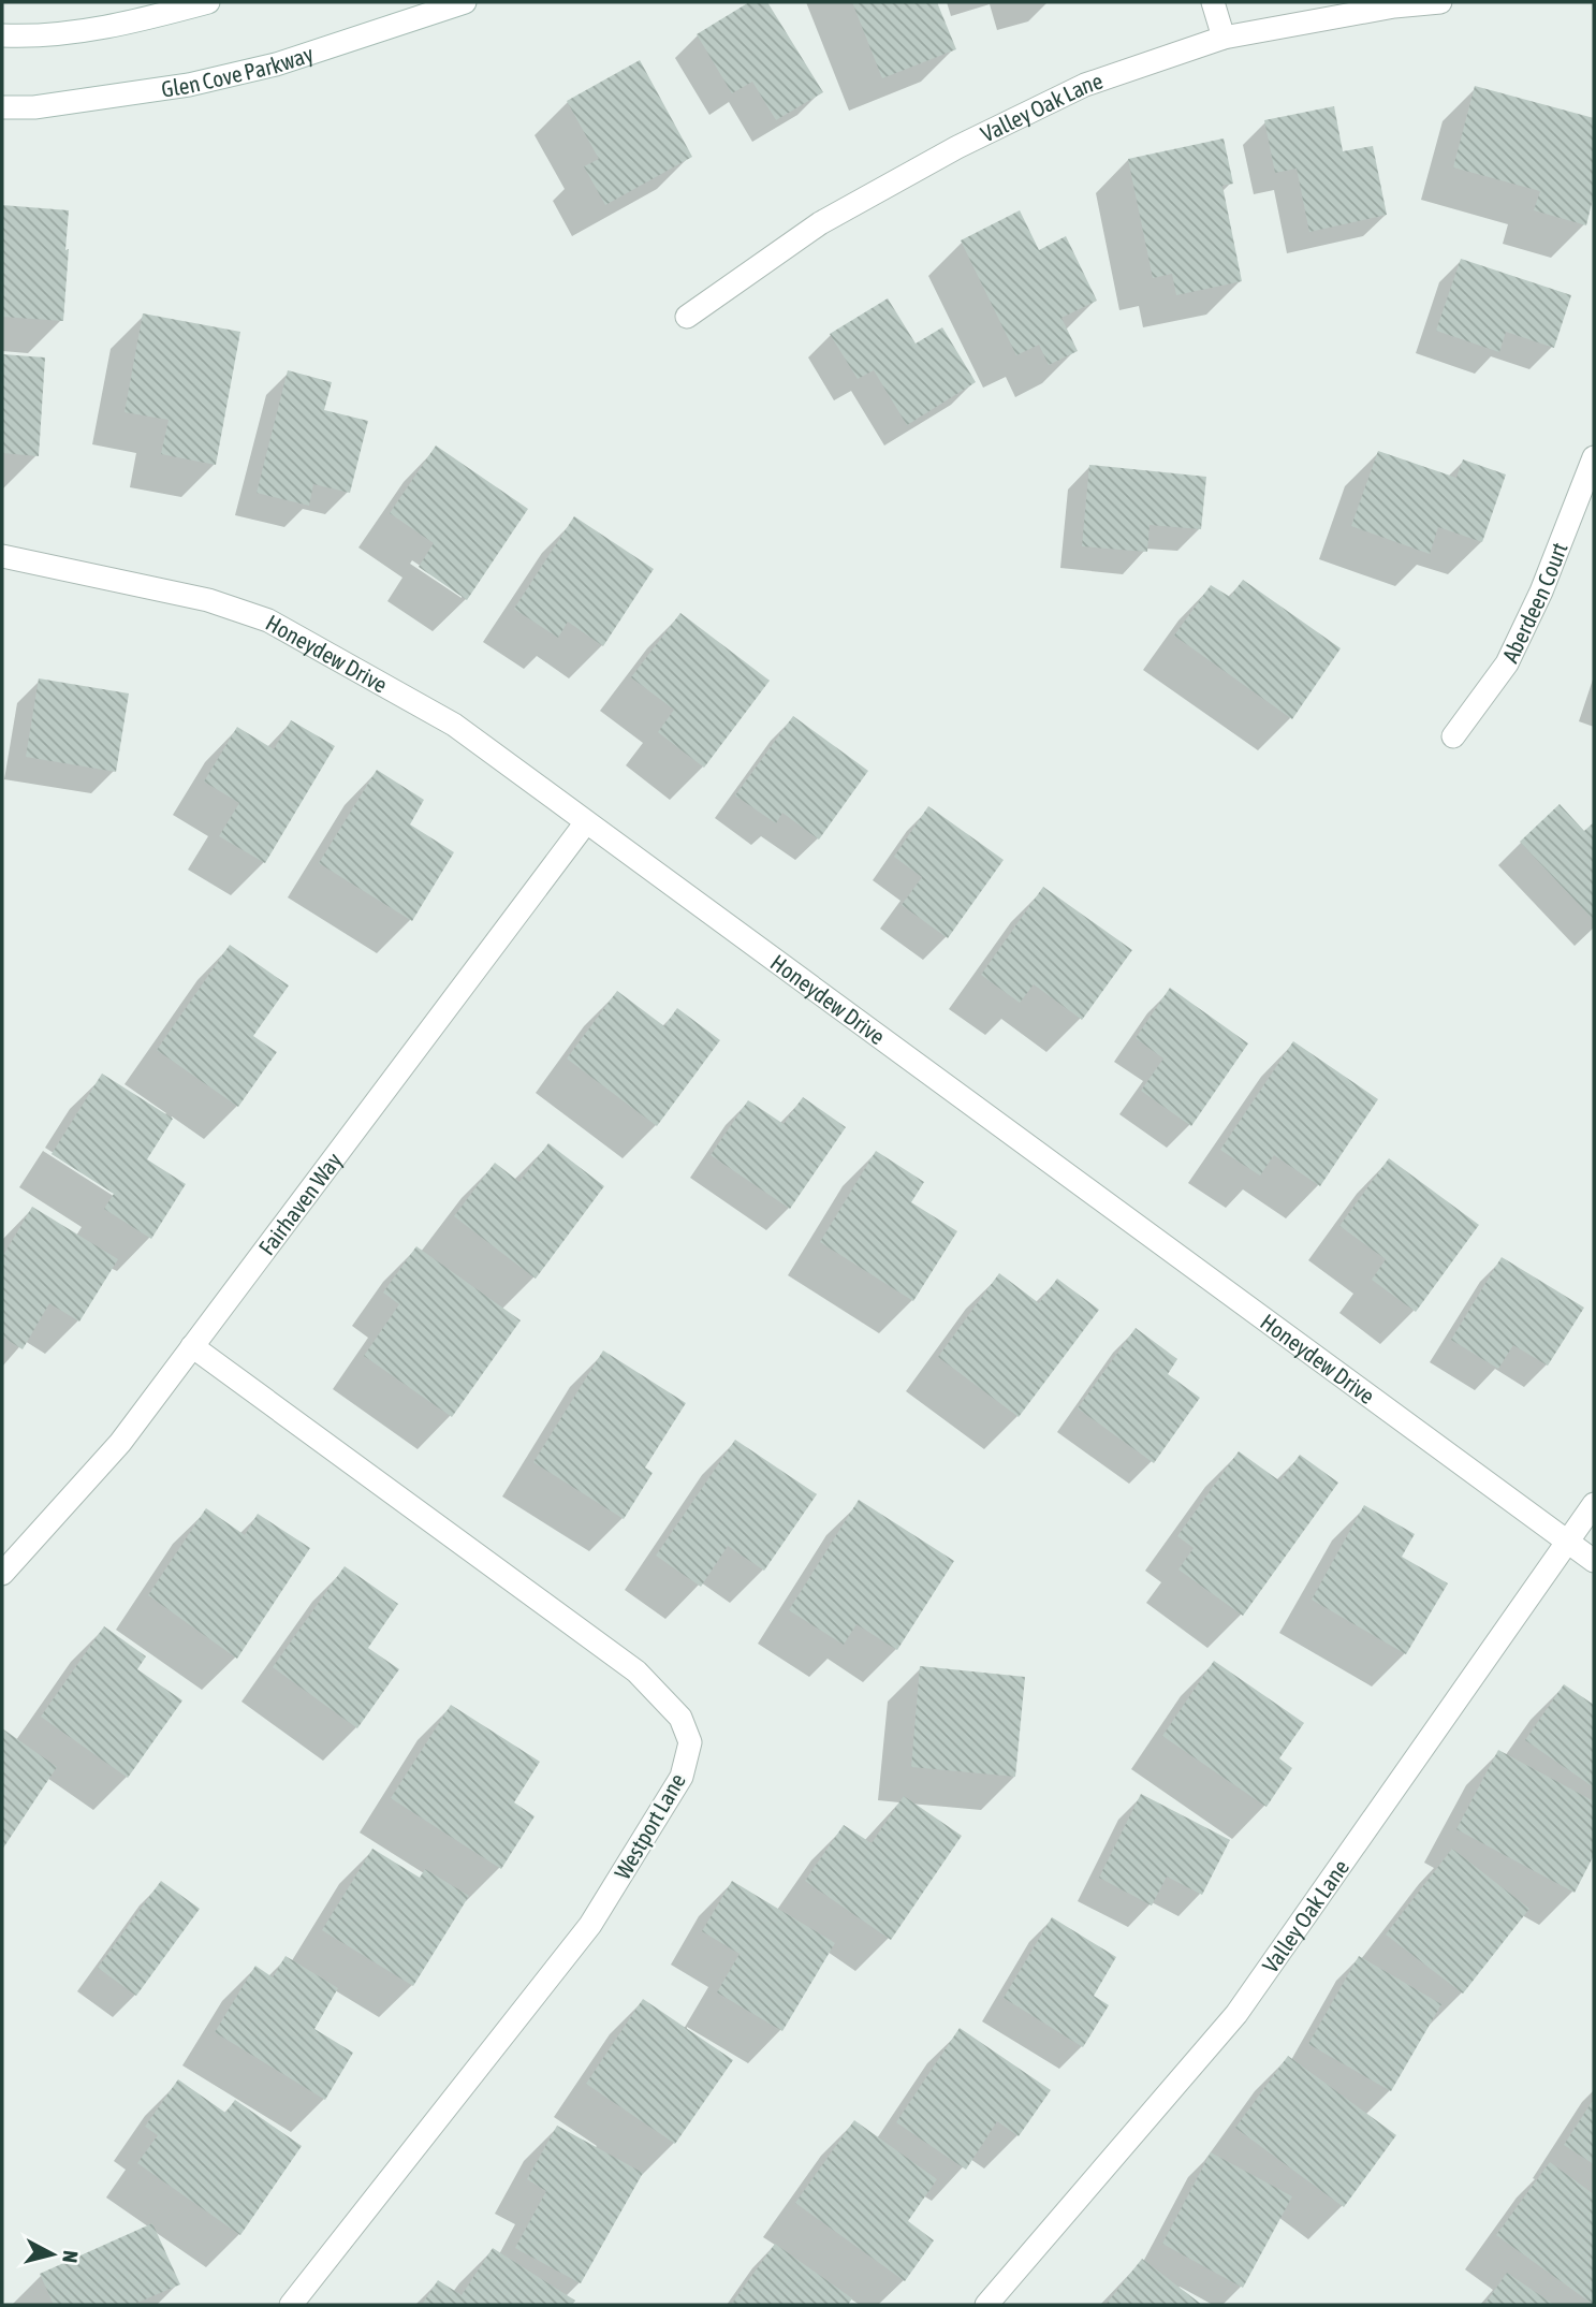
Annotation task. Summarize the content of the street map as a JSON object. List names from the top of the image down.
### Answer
{
  "streets": {
    "street": [
      "Glen Cove Parkway",
      "Valley Oak Lane",
      "Aberdeen Court",
      "Honeydew Drive",
      "Fairhaven Way",
      "Westport Lane"
    ]
  },
  "crossings": [
    ["Valley Oak Lane", "Honeydew Drive"],
    ["Honeydew Drive", "Fairhaven Way"],
    ["Fairhaven Way", "Westport Lane"]
  ],
  "north": "right"
}
